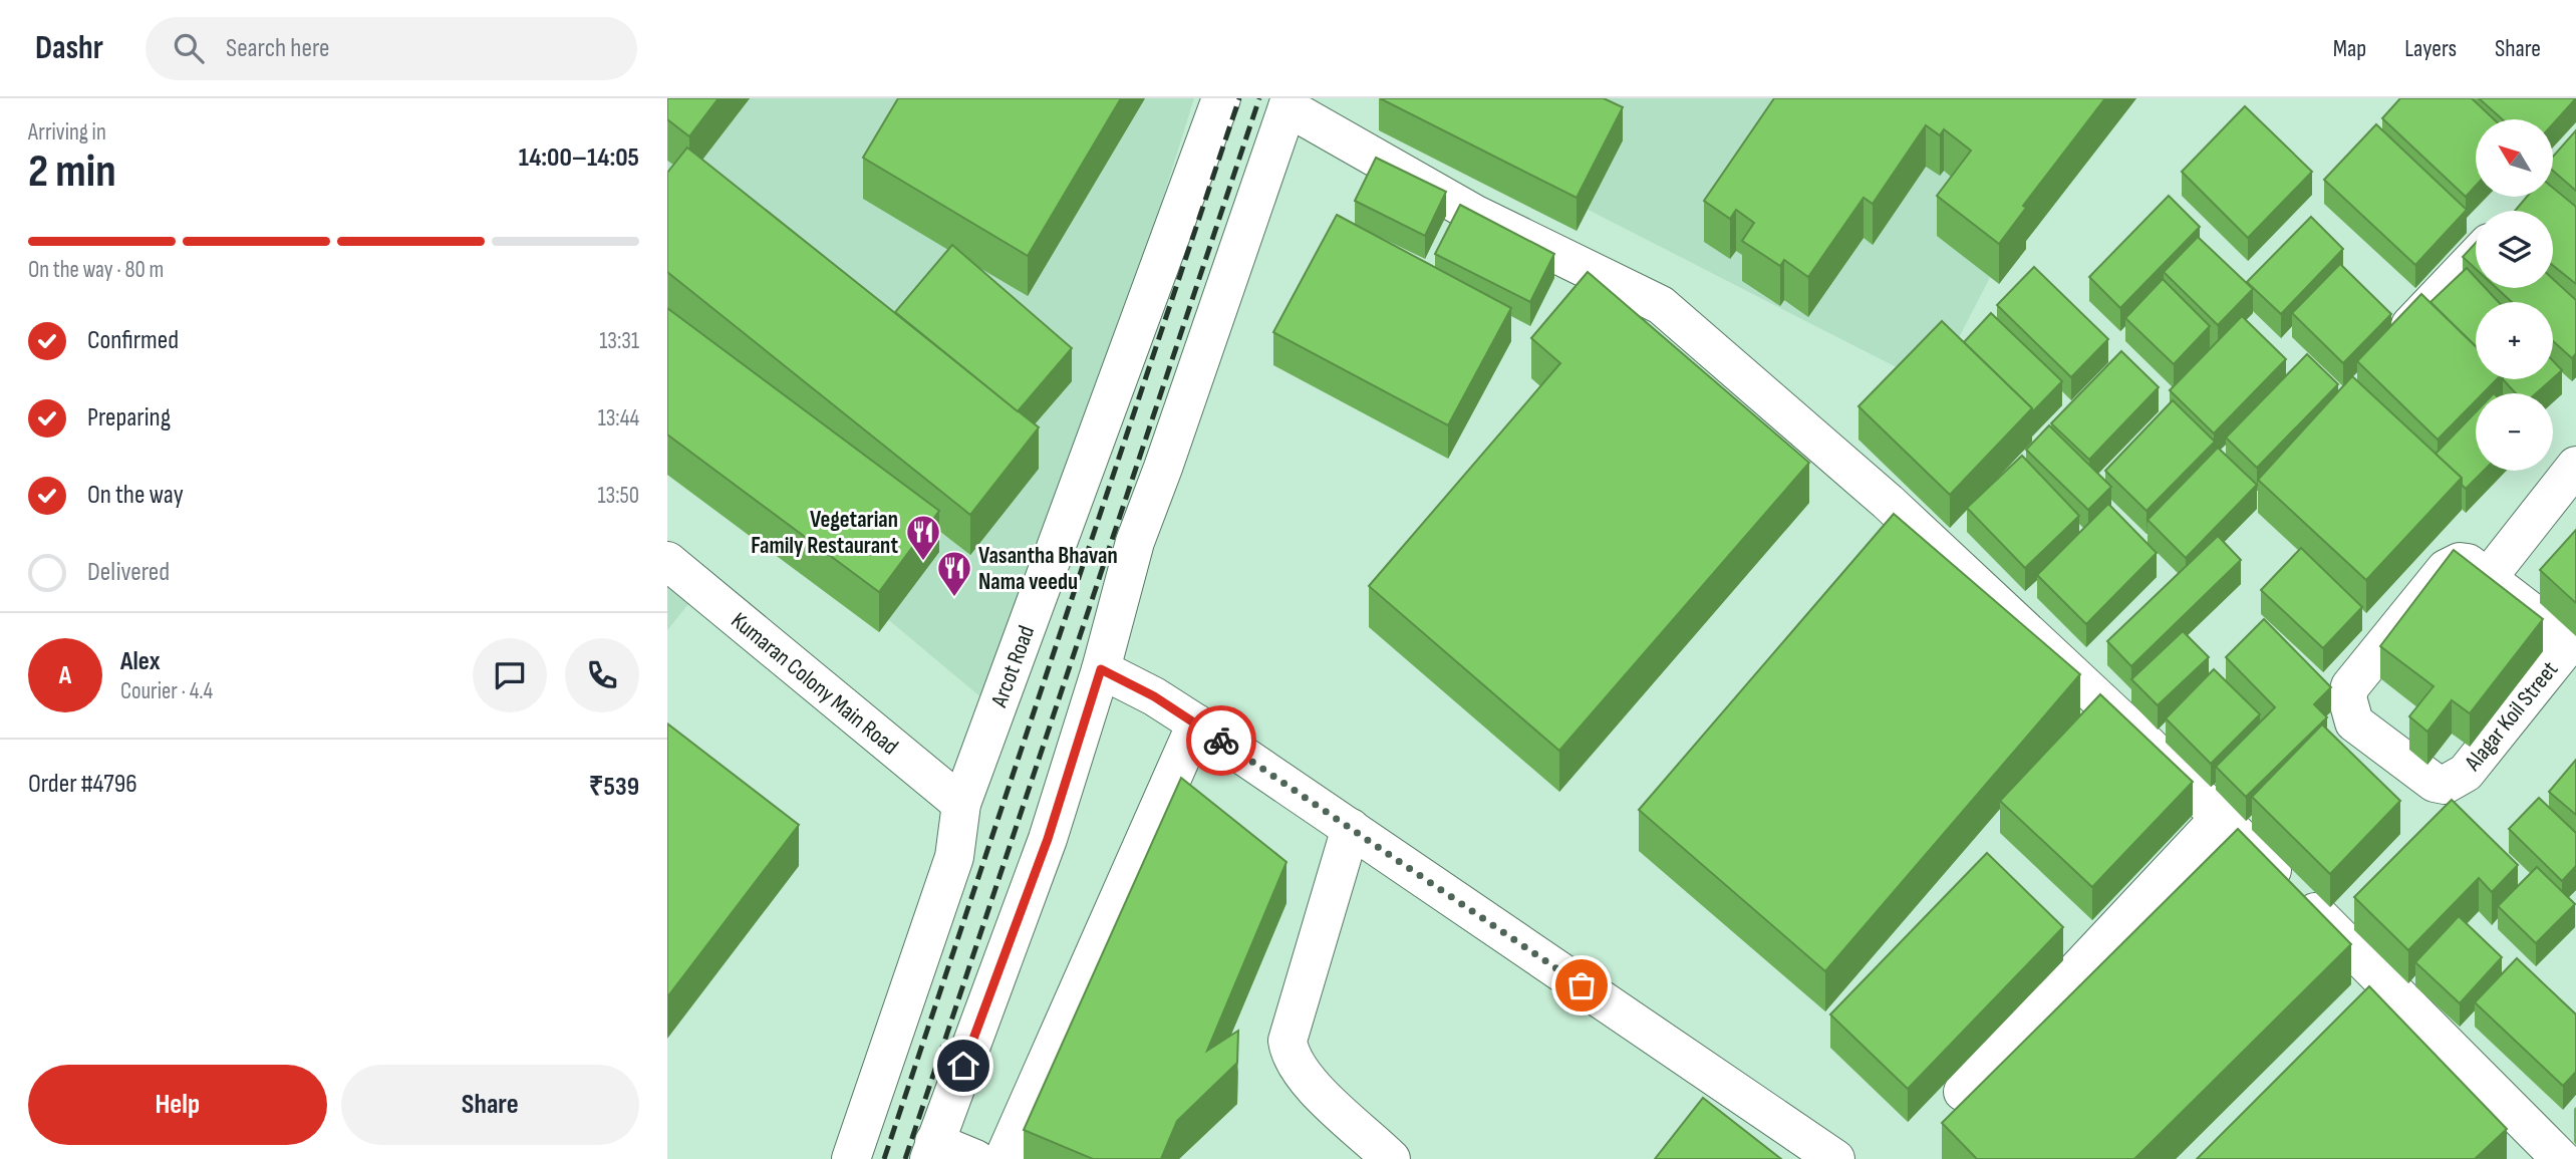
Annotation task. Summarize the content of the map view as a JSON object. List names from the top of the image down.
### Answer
{
  "streets": {
    "street": ["Arcot Road", "Kumaran Colony Main Road", "Alagar Koil Street"]
  },
  "crossings": [
    ["Arcot Road", "Kumaran Colony Main Road"]
  ],
  "places": {
    "restaurant": ["Vegetarian Family Restaurant", "Vasantha Bhavan Nama veedu"]
  },
  "north": "top left",
  "page": {
    "header": "Dashr",
    "search": "Search here",
    "nav": ["Map", "Layers", "Share"],
    "heading": ["2 min", "Arriving in", "14:00–14:05"],
    "panel": [
      "Alex",
      "Courier · 4.4",
      "Order #4796",
      "₹539"
    ],
    "map_buttons": ["+", "−"],
    "bar": "On the way · 80 m",
    "list": [
      ["Confirmed", "13:31"],
      ["Preparing", "13:44"],
      ["On the way", "13:50"],
      "Delivered"
    ],
    "round": "A",
    "buttons": ["Help", "Share"]
  }
}
